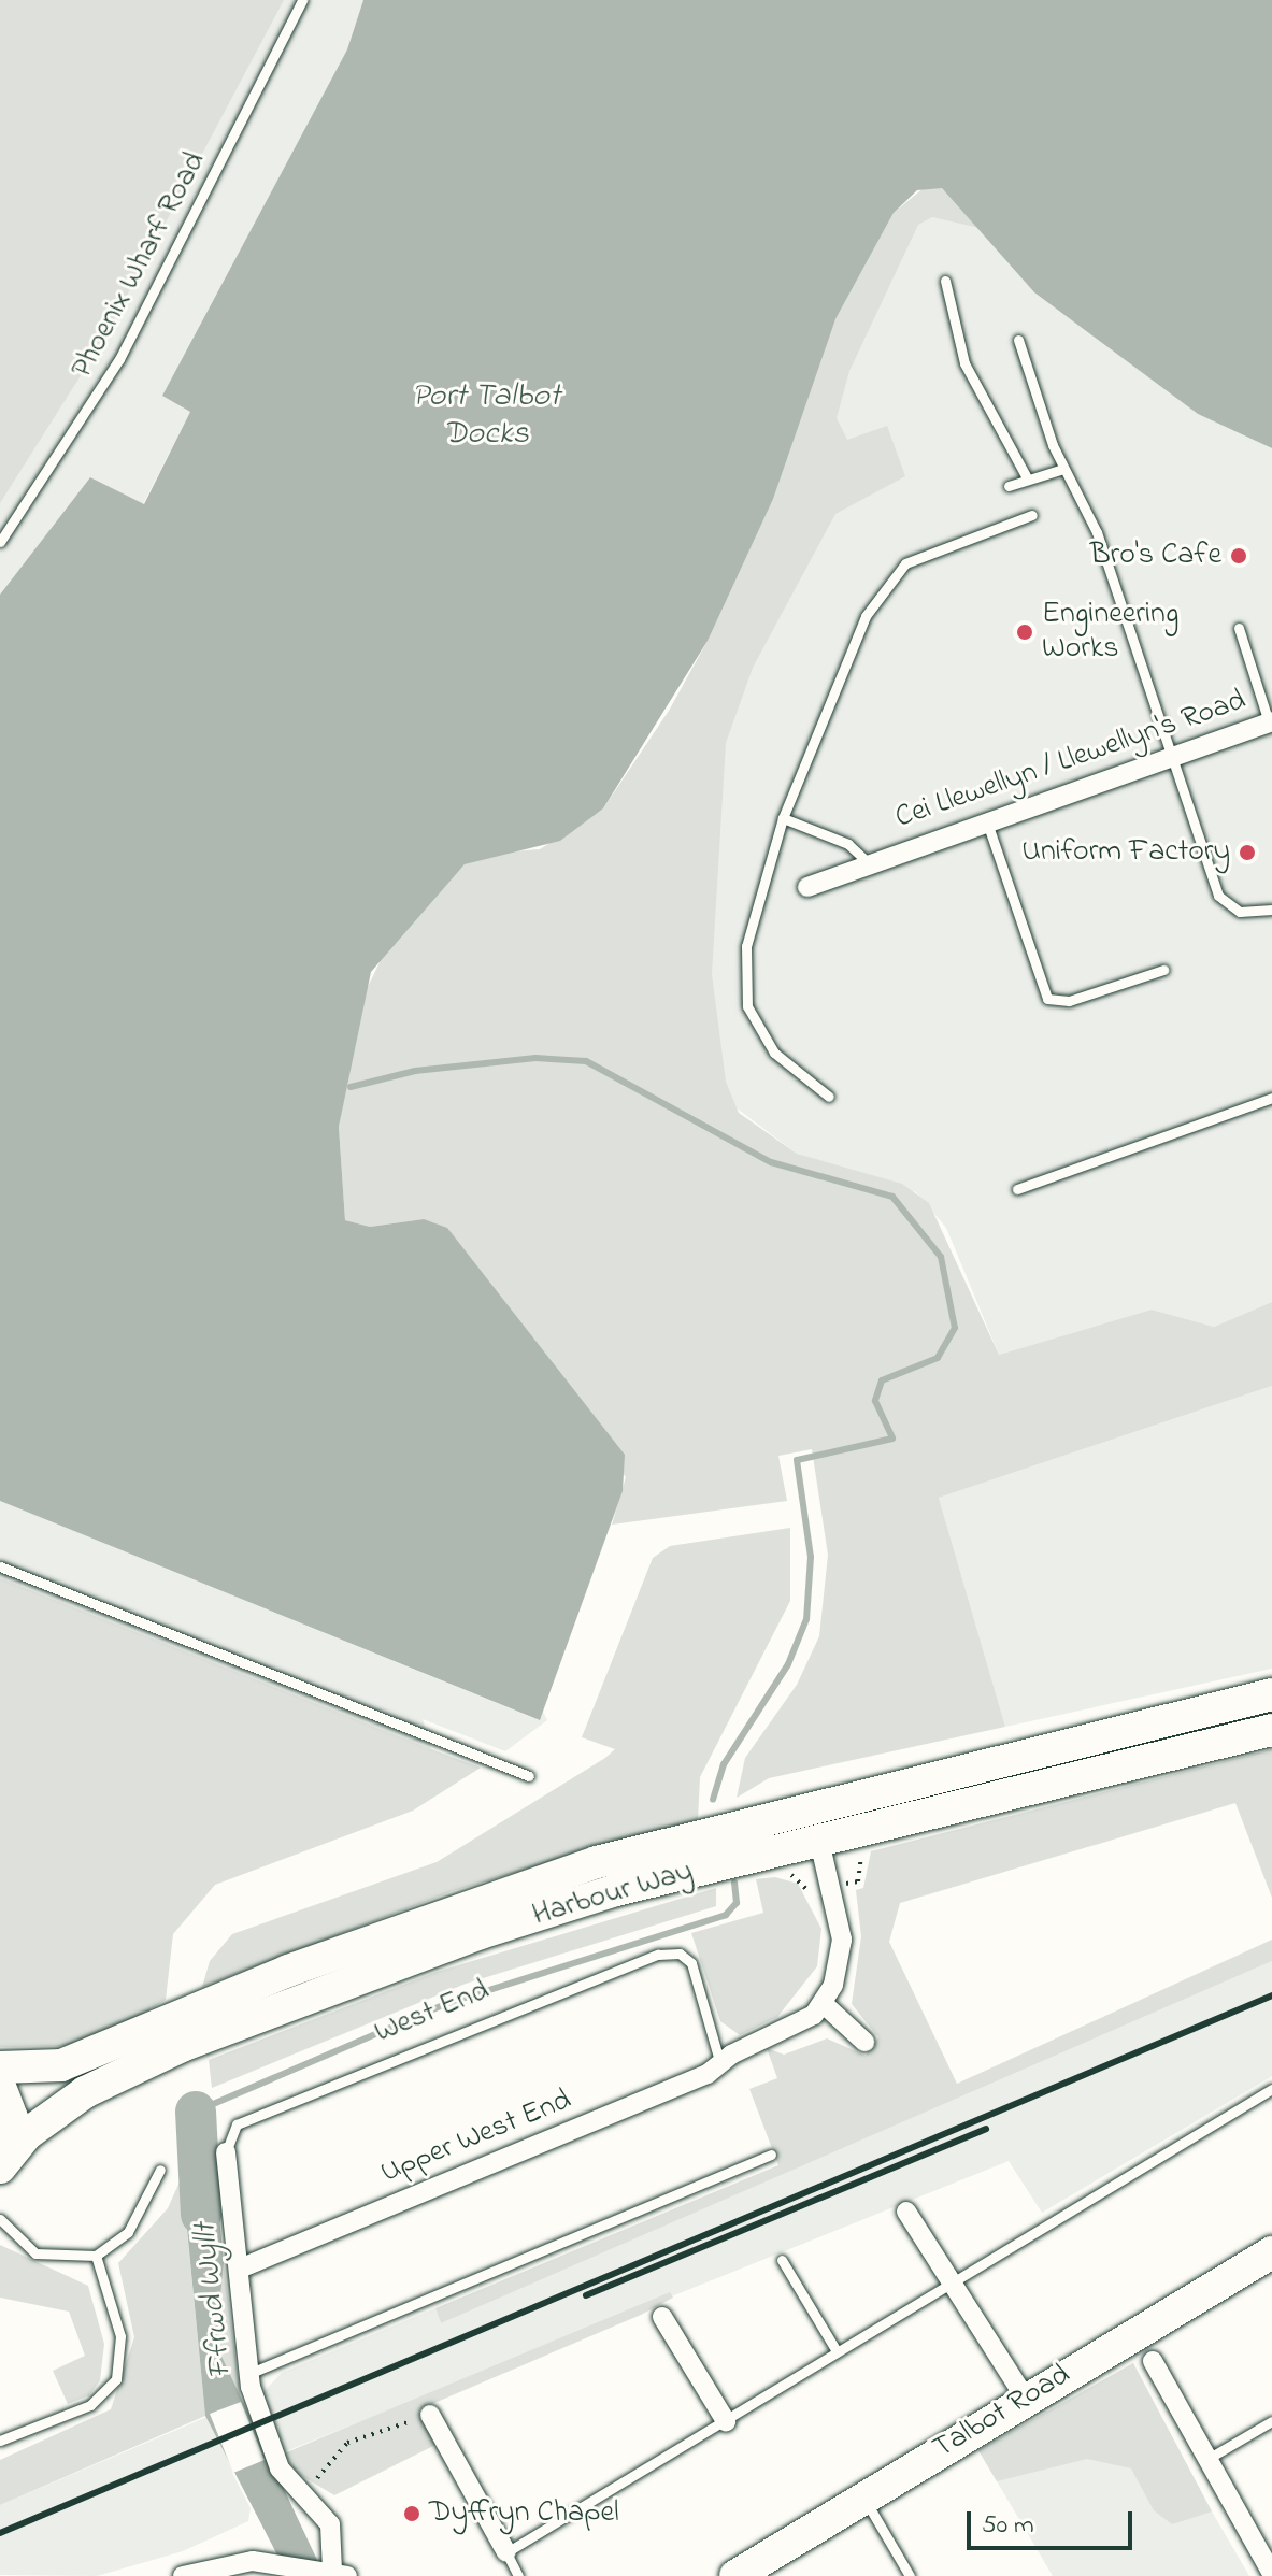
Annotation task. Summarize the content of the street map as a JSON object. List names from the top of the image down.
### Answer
{
  "streets": {
    "main road": ["Harbour Way", "Talbot Road"],
    "street": ["Cei Llewellyn / Llewellyn's Road", "West End", "Upper West End"],
    "lane": ["Phoenix Wharf Road"]
  },
  "crossings": [
    ["West End", "Upper West End"]
  ],
  "water": ["Port Talbot Docks", "Ffrwd Wyllt"],
  "places": [
    "Bro's Cafe",
    "Engineering Works",
    "Uniform Factory",
    "Dyffryn Chapel"
  ],
  "scale_bar": "50 m"
}
